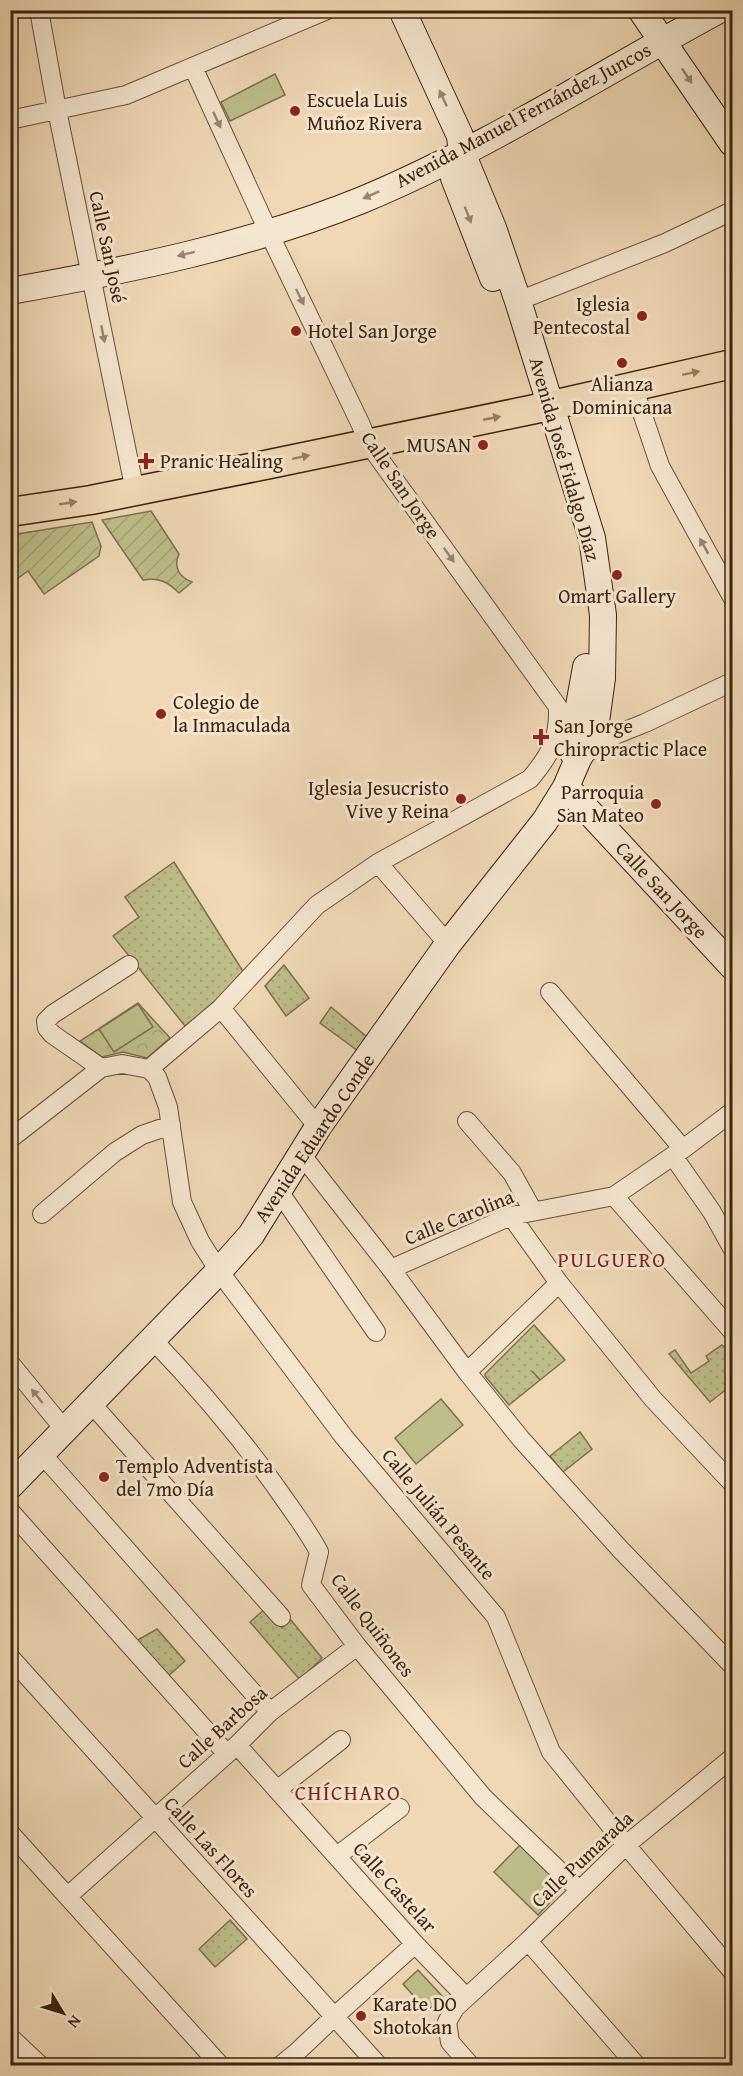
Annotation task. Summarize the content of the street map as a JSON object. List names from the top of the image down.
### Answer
{
  "streets": {
    "street": [
      "Avenida Manuel Fernández Juncos",
      "Calle San José",
      "Avenida José Fidalgo Díaz",
      "Calle San Jorge",
      "Avenida Eduardo Conde",
      "Calle Carolina",
      "Calle Julián Pesante",
      "Calle Quiñones",
      "Calle Barbosa",
      "Calle Las Flores",
      "Calle Pumarada",
      "Calle Castelar"
    ]
  },
  "crossings": [
    ["Avenida Manuel Fernández Juncos", "Calle San José"],
    ["Avenida Manuel Fernández Juncos", "Avenida José Fidalgo Díaz"],
    ["Avenida Manuel Fernández Juncos", "Calle San Jorge"],
    ["Avenida José Fidalgo Díaz", "Avenida Eduardo Conde"],
    ["Calle San Jorge", "Avenida Eduardo Conde"],
    ["Avenida Eduardo Conde", "Calle Julián Pesante"],
    ["Avenida Eduardo Conde", "Calle Quiñones"],
    ["Calle Julián Pesante", "Calle Pumarada"],
    ["Calle Quiñones", "Calle Barbosa"],
    ["Calle Quiñones", "Calle Pumarada"],
    ["Calle Barbosa", "Calle Las Flores"],
    ["Calle Barbosa", "Calle Castelar"],
    ["Calle Pumarada", "Calle Castelar"]
  ],
  "one_way": ["Calle San José", "Calle San Jorge"],
  "districts": ["PULGUERO", "CHÍCHARO"],
  "places": {
    "other": [
      "Escuela Luis Muñoz Rivera",
      "Iglesia Pentecostal",
      "Hotel San Jorge",
      "Alianza Dominicana",
      "MUSAN",
      "Omart Gallery",
      "Colegio de la Inmaculada",
      "Iglesia Jesucristo Vive y Reina",
      "Parroquia San Mateo",
      "Templo Adventista del 7mo Día",
      "Karate DO Shotokan"
    ],
    "health": ["Pranic Healing", "San Jorge Chiropractic Place"]
  },
  "north": "bottom right"
}
